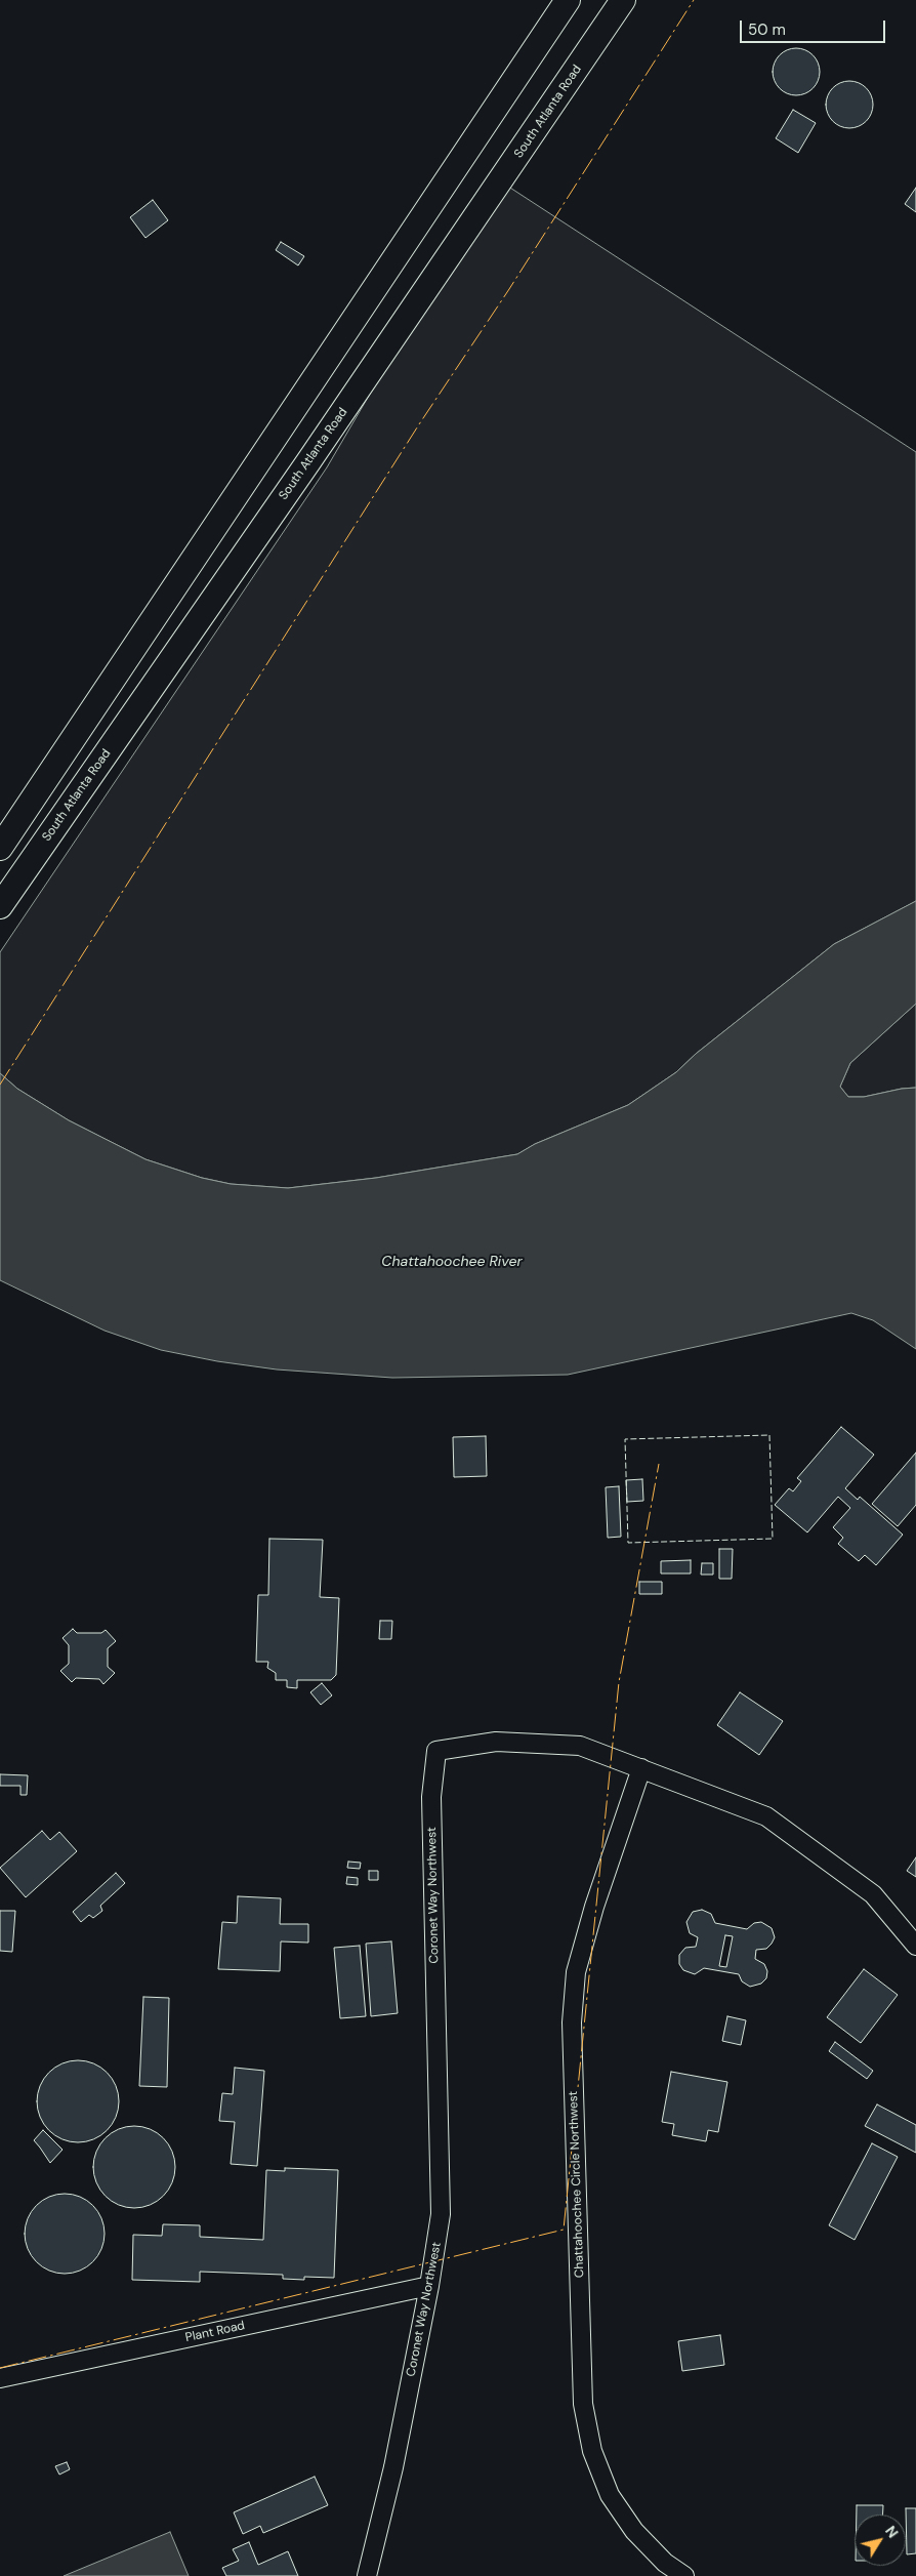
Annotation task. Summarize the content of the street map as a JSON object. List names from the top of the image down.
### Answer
{
  "streets": {
    "main road": ["South Atlanta Road"],
    "street": ["Coronet Way Northwest", "Chattahoochee Circle Northwest", "Plant Road"]
  },
  "crossings": [
    ["Coronet Way Northwest", "Chattahoochee Circle Northwest"],
    ["Coronet Way Northwest", "Plant Road"]
  ],
  "water": ["Chattahoochee River"],
  "scale_bar": "50 m",
  "north": "top right"
}
